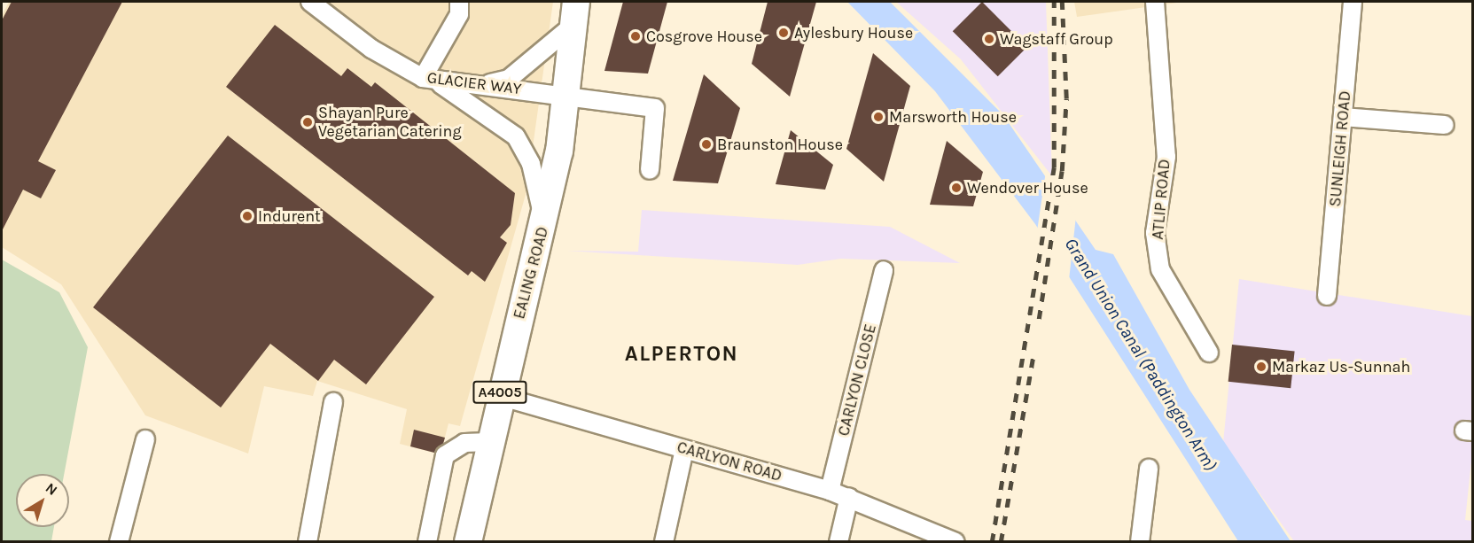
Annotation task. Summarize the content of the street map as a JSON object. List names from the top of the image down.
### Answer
{
  "streets": {
    "main road": ["EALING ROAD", "A4005"],
    "street": [
      "GLACIER WAY",
      "SUNLEIGH ROAD",
      "ATLIP ROAD",
      "CARLYON CLOSE",
      "CARLYON ROAD"
    ]
  },
  "crossings": [
    ["GLACIER WAY", "EALING ROAD"],
    ["EALING ROAD", "CARLYON ROAD"],
    ["CARLYON CLOSE", "CARLYON ROAD"]
  ],
  "districts": ["ALPERTON"],
  "water": ["Grand Union Canal (Paddington Arm)"],
  "places": [
    "Aylesbury House",
    "Cosgrove House",
    "Wagstaff Group",
    "Marsworth House",
    "Shayan Pure Vegetarian Catering",
    "Braunston House",
    "Wendover House",
    "Indurent",
    "Markaz Us-Sunnah"
  ],
  "north": "top right"
}
